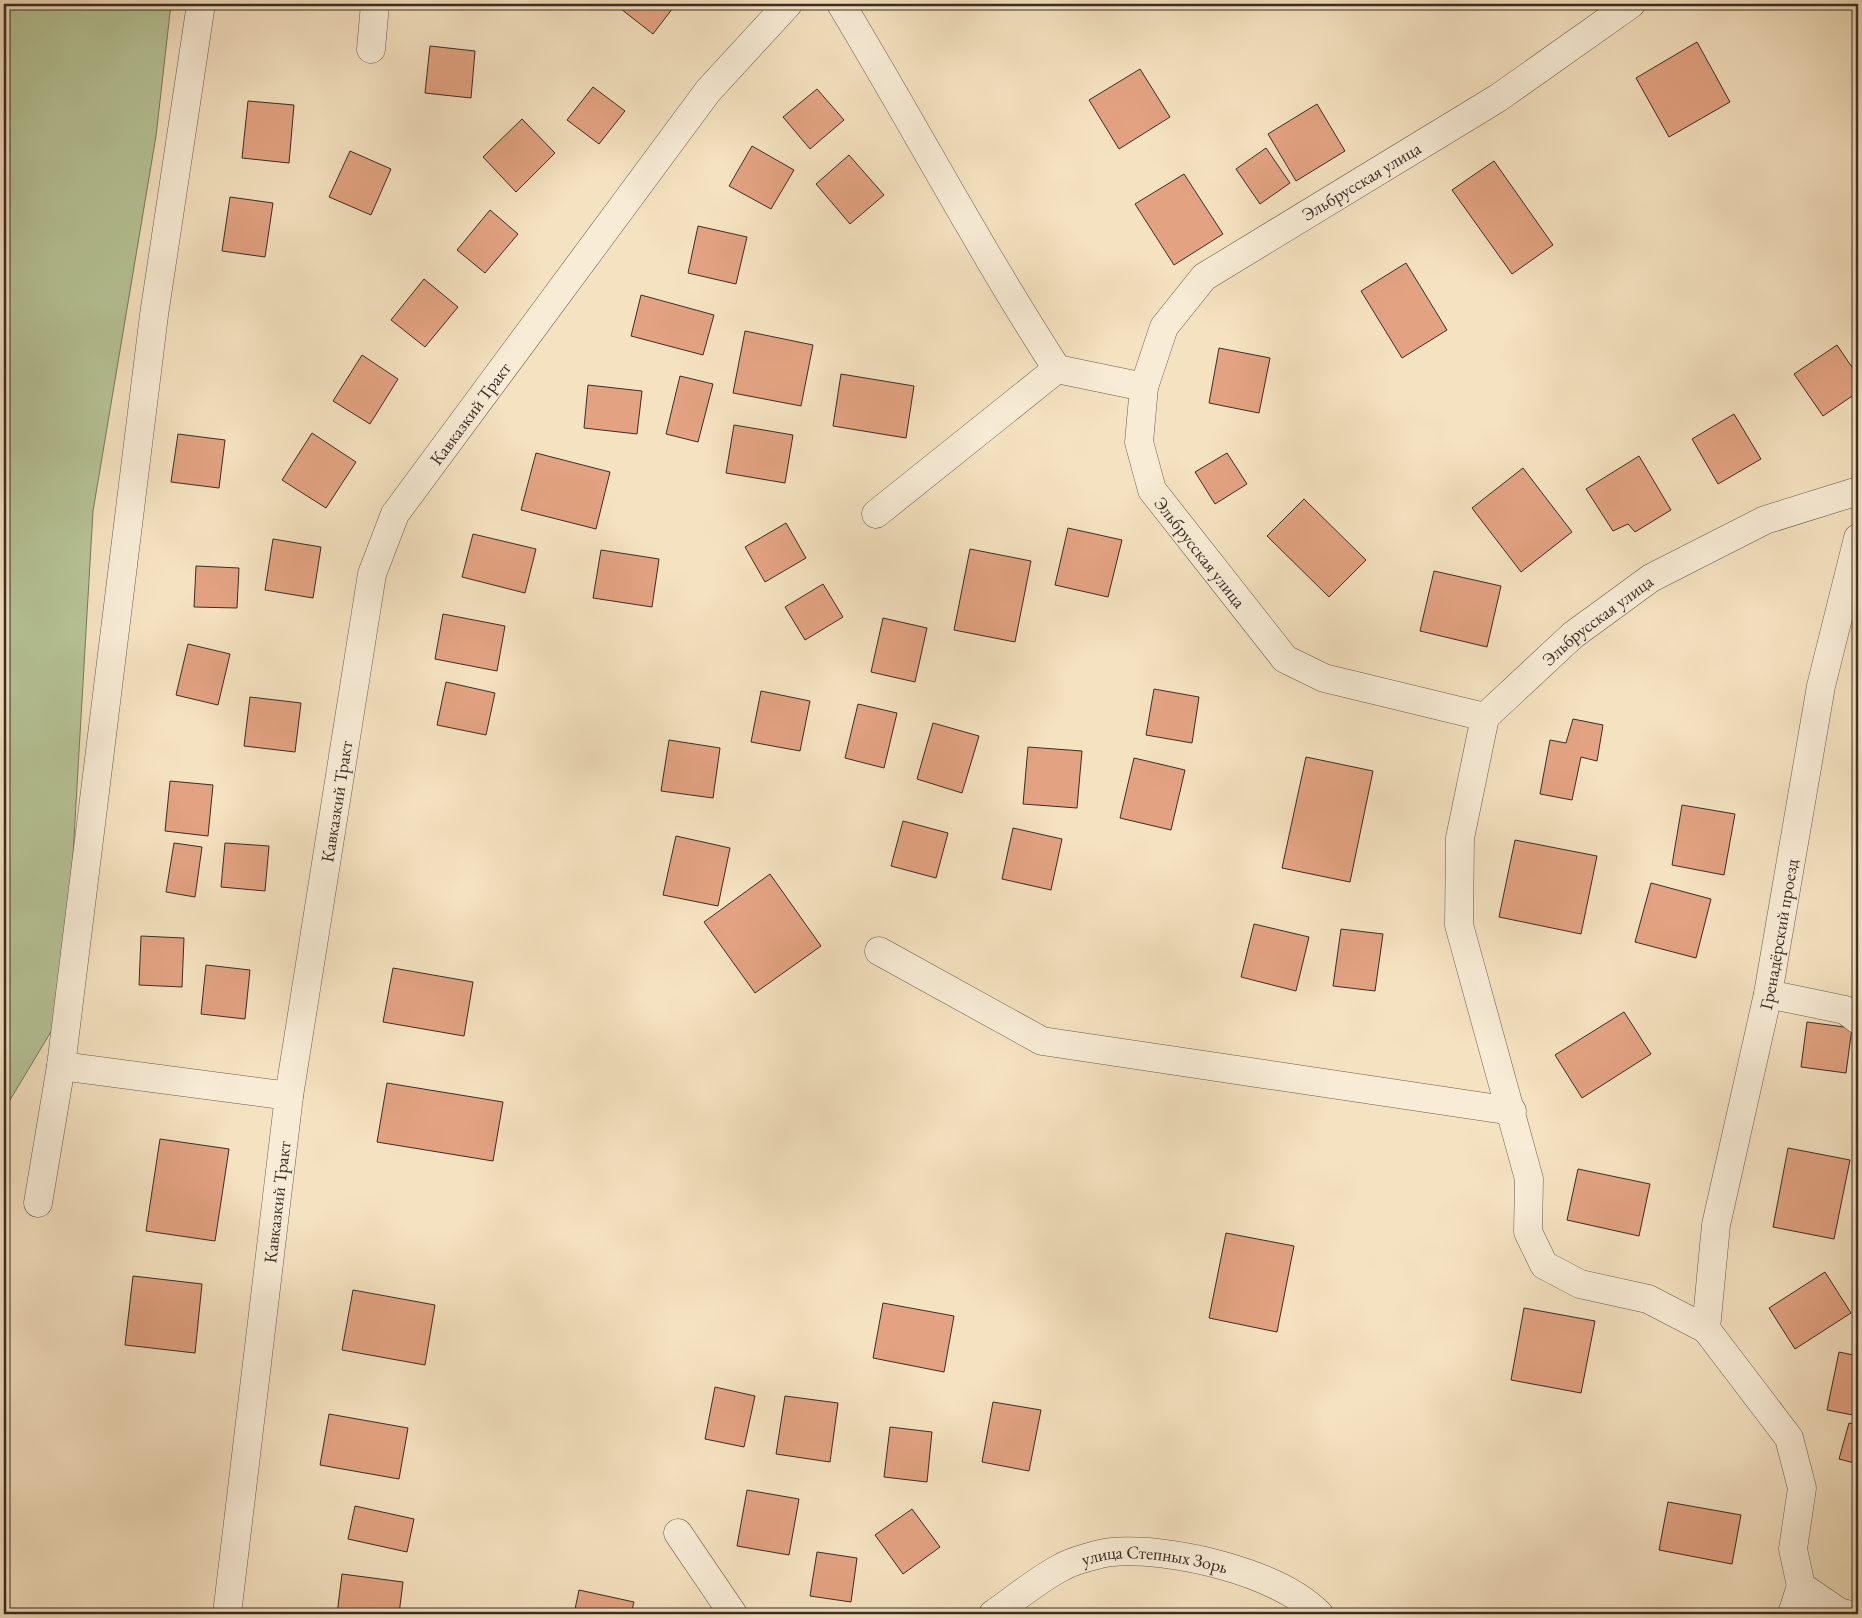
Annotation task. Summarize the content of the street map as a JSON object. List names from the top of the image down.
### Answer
{
  "streets": {
    "street": [
      "Эльбрусская улица",
      "Кавказкий Тракт",
      "Гренадёрский проезд",
      "улица Степных Зорь"
    ]
  }
}
